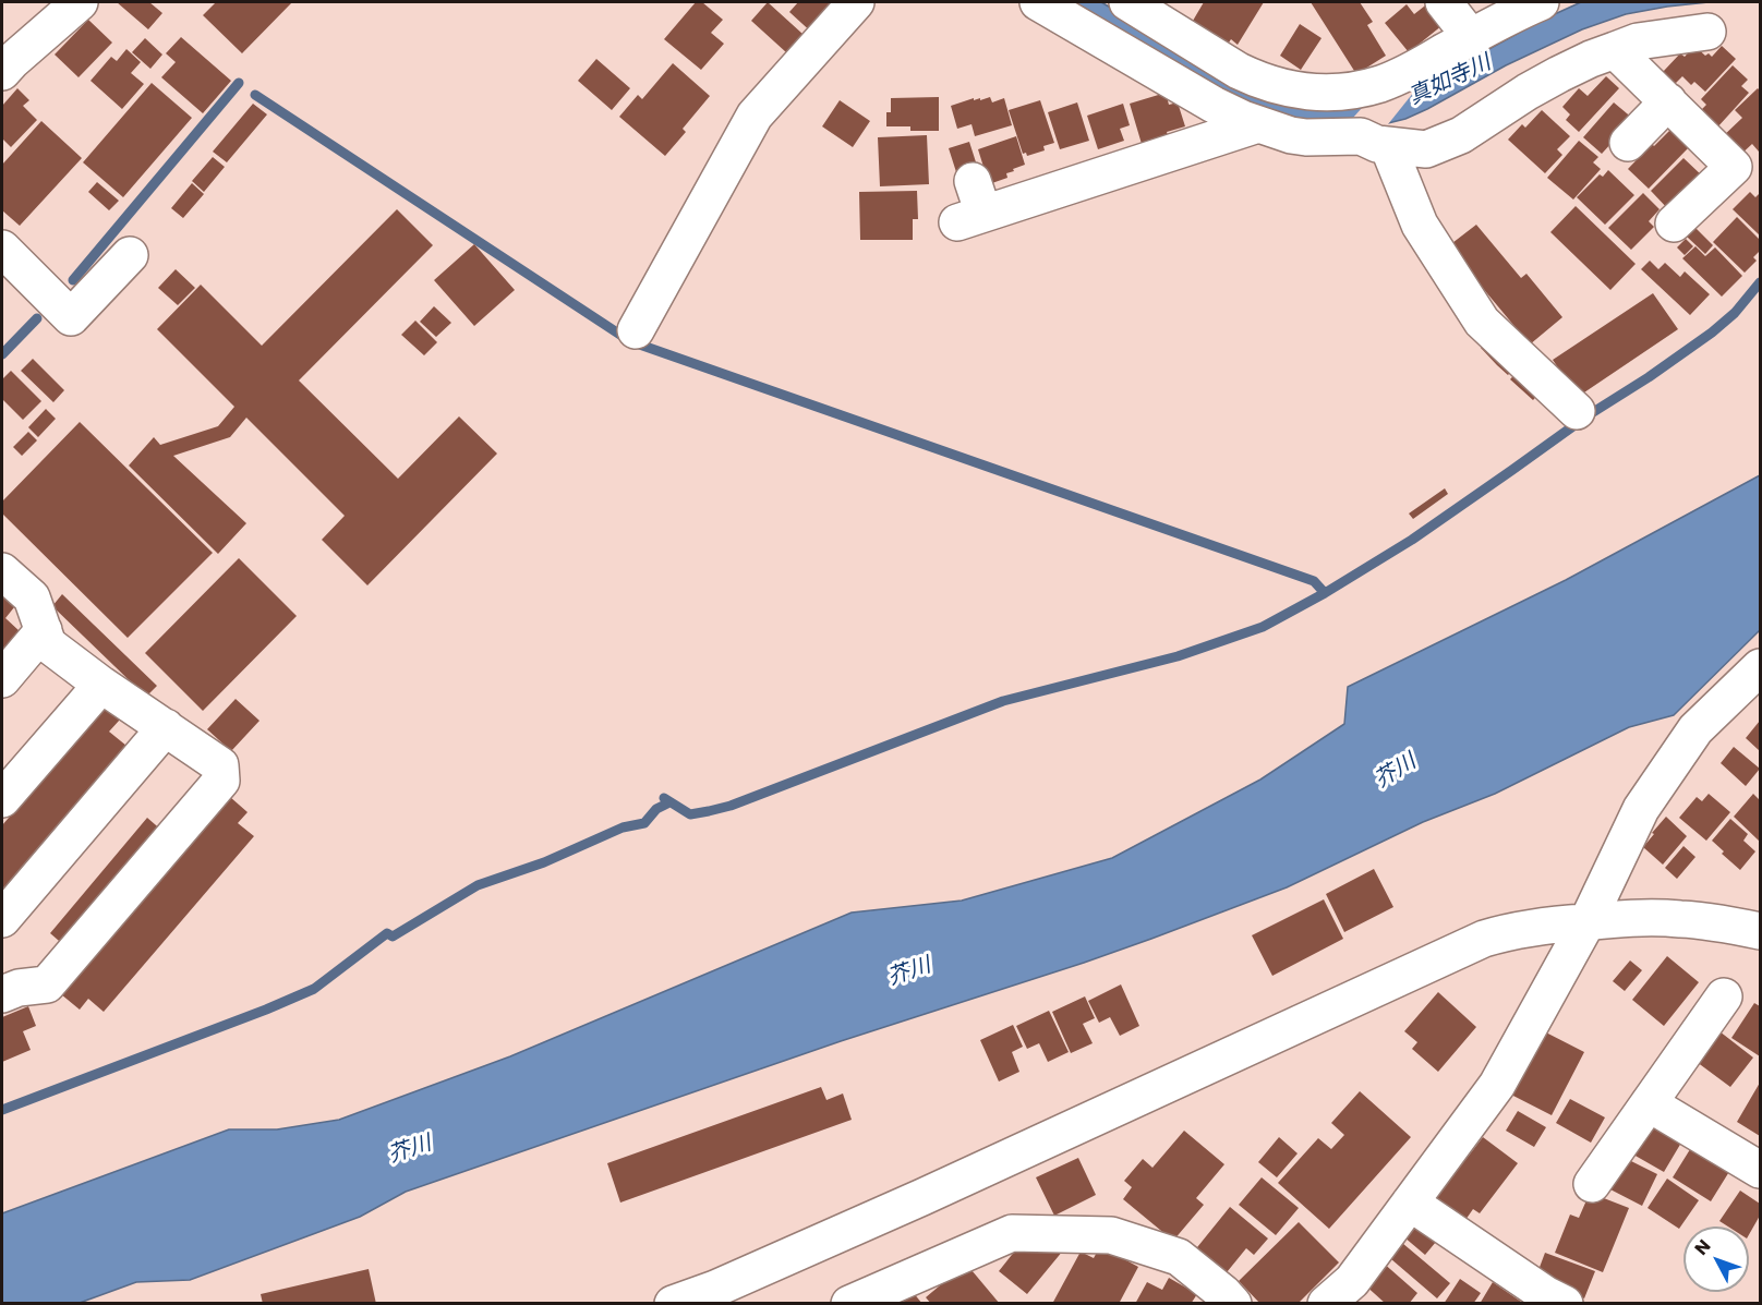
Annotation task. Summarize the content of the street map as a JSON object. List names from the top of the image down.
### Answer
{
  "water": ["真如寺川", "芥川"],
  "north": "top left"
}
